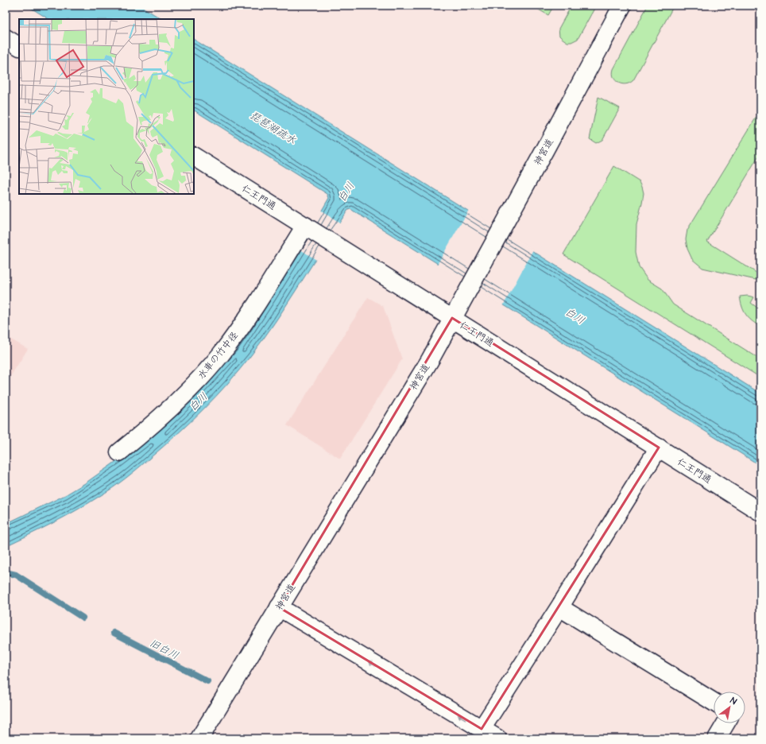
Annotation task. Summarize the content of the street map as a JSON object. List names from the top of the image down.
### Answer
{
  "streets": {
    "street": ["神宮道", "仁王門通", "水車の竹中径"]
  },
  "crossings": [
    ["神宮道", "仁王門通"],
    ["仁王門通", "水車の竹中径"]
  ],
  "water": ["琵琶湖疏水", "白川", "旧白川"],
  "north": "top right"
}
